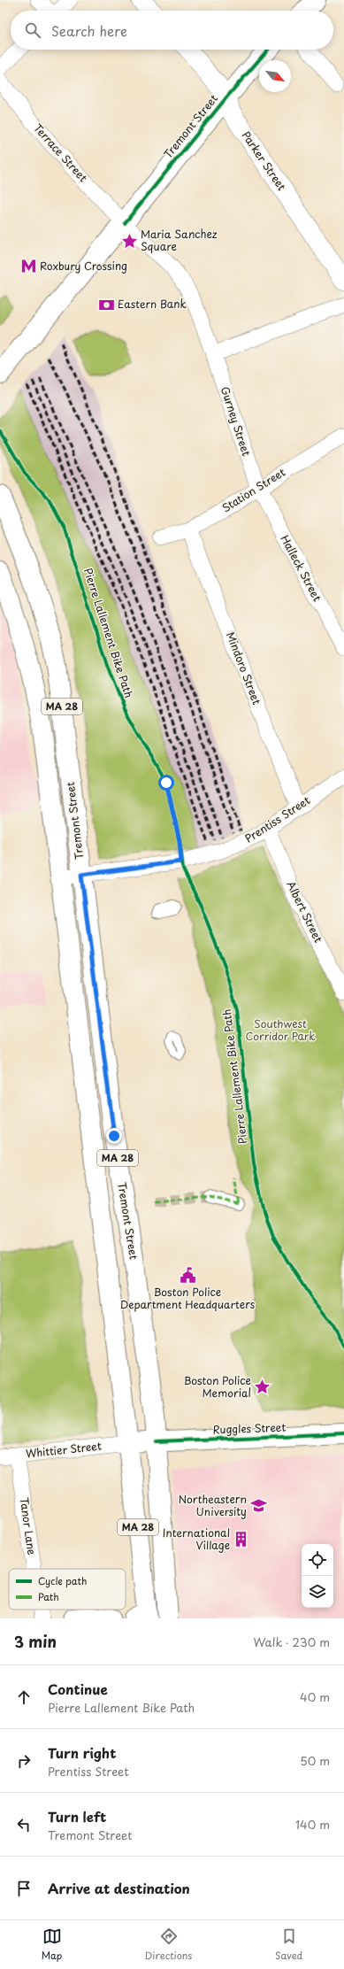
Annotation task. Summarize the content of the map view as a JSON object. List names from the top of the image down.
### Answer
{
  "streets": {
    "main road": ["Tremont Street", "MA 28", "Ruggles Street"],
    "street": [
      "Terrace Street",
      "Parker Street",
      "Gurney Street",
      "Station Street",
      "Halleck Street",
      "Mindoro Street",
      "Prentiss Street",
      "Albert Street",
      "Whittier Street",
      "Tanor Lane"
    ],
    "cycle path": ["Pierre Lallement Bike Path"]
  },
  "crossings": [
    ["Tremont Street", "Terrace Street"],
    ["Tremont Street", "Parker Street"],
    ["Tremont Street", "Gurney Street"],
    ["Tremont Street", "Prentiss Street"],
    ["Tremont Street", "Ruggles Street"],
    ["Tremont Street", "Whittier Street"],
    ["Terrace Street", "Gurney Street"],
    ["Gurney Street", "Station Street"],
    ["Gurney Street", "Halleck Street"],
    ["Station Street", "Halleck Street"],
    ["Station Street", "Mindoro Street"],
    ["Mindoro Street", "Prentiss Street"],
    ["Prentiss Street", "Albert Street"],
    ["Ruggles Street", "Whittier Street"],
    ["Whittier Street", "Tanor Lane"]
  ],
  "parks": ["Southwest Corridor Park"],
  "places": {
    "place": ["Maria Sanchez Square", "Boston Police Memorial"],
    "metro station": ["Roxbury Crossing"],
    "bank": ["Eastern Bank"],
    "public building": ["Boston Police Department Headquarters"],
    "school or university": ["Northeastern University"],
    "building": ["International Village"]
  },
  "legend": ["Cycle path", "Path"],
  "north": "bottom right",
  "page": {
    "search": "Search here",
    "heading": ["3 min", "Walk · 230 m"],
    "list": [
      ["Continue", "Pierre Lallement Bike Path", "40 m"],
      ["Turn right", "Prentiss Street", "50 m"],
      ["Turn left", "Tremont Street", "140 m"],
      "Arrive at destination"
    ],
    "nav": ["Map", "Directions", "Saved"]
  }
}
